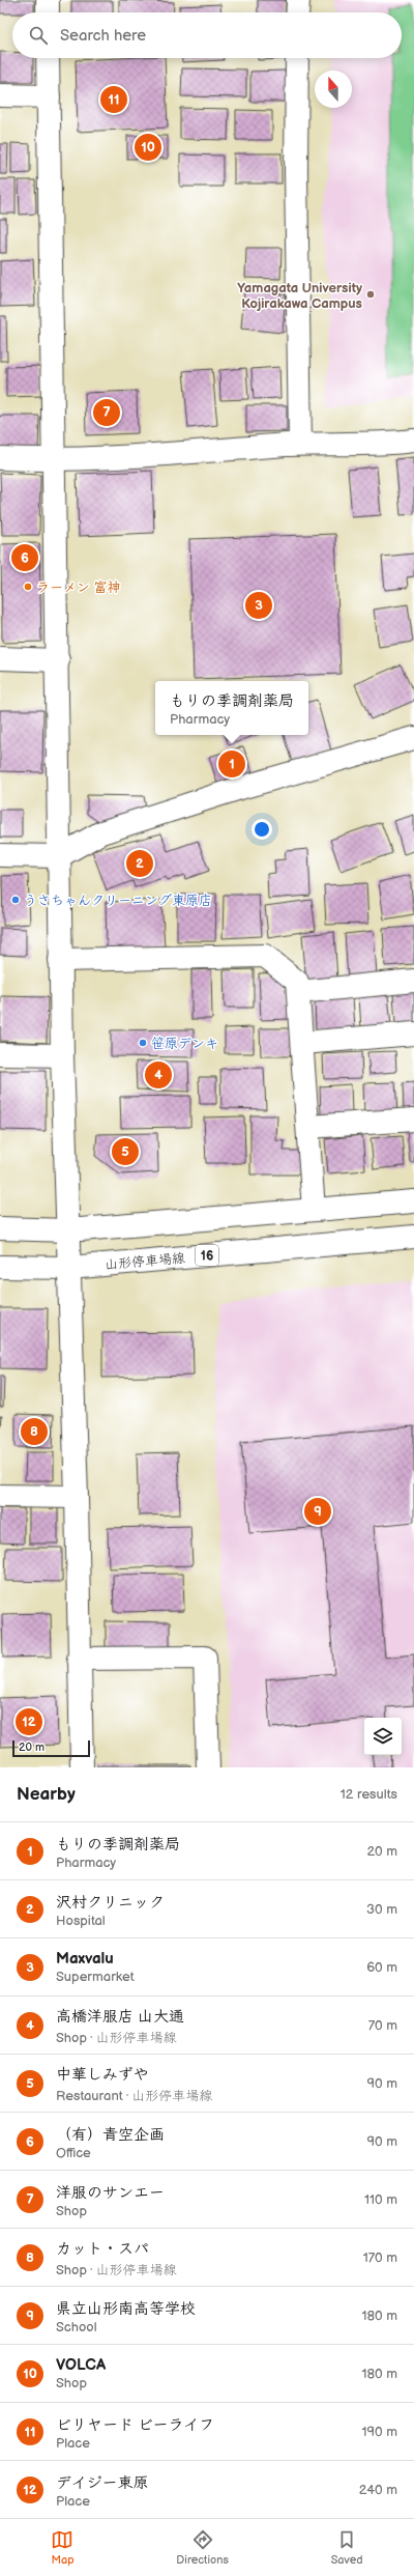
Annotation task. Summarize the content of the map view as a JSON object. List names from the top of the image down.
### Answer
{
  "streets": {
    "street": ["16", "山形停車場線"]
  },
  "places": [
    "Yamagata University Kojirakawa Campus",
    "ラーメン 富神",
    "うさちゃんクリーニング東原店",
    "笹原デンキ"
  ],
  "scale_bar": "20 m",
  "north": "top",
  "page": {
    "search": "Search here",
    "pins": [
      "11",
      "10",
      "7",
      "6",
      "3",
      "1",
      "2",
      "4",
      "5",
      "8",
      "9",
      "12"
    ],
    "popup": ["もりの季調剤薬局", "Pharmacy"],
    "scale": "20 m",
    "heading": ["Nearby", "12 results"],
    "list": [
      {
        "mark": "1",
        "name": "もりの季調剤薬局",
        "note": "Pharmacy",
        "value": "20 m"
      },
      {
        "mark": "2",
        "name": "沢村クリニック",
        "note": "Hospital",
        "value": "30 m"
      },
      {
        "mark": "3",
        "name": "Maxvalu",
        "note": "Supermarket",
        "value": "60 m"
      },
      {
        "mark": "4",
        "name": "高橋洋服店 山大通",
        "note": "Shop · 山形停車場線",
        "value": "70 m"
      },
      {
        "mark": "5",
        "name": "中華しみずや",
        "note": "Restaurant · 山形停車場線",
        "value": "90 m"
      },
      {
        "mark": "6",
        "name": "（有）青空企画",
        "note": "Office",
        "value": "90 m"
      },
      {
        "mark": "7",
        "name": "洋服のサンエー",
        "note": "Shop",
        "value": "110 m"
      },
      {
        "mark": "8",
        "name": "カット・スパ",
        "note": "Shop · 山形停車場線",
        "value": "170 m"
      },
      {
        "mark": "9",
        "name": "県立山形南高等学校",
        "note": "School",
        "value": "180 m"
      },
      {
        "mark": "10",
        "name": "VOLCA",
        "note": "Shop",
        "value": "180 m"
      },
      {
        "mark": "11",
        "name": "ビリヤード ビーライフ",
        "note": "Place",
        "value": "190 m"
      },
      {
        "mark": "12",
        "name": "デイジー東原",
        "note": "Place",
        "value": "240 m"
      }
    ],
    "nav": ["Map", "Directions", "Saved"]
  }
}
